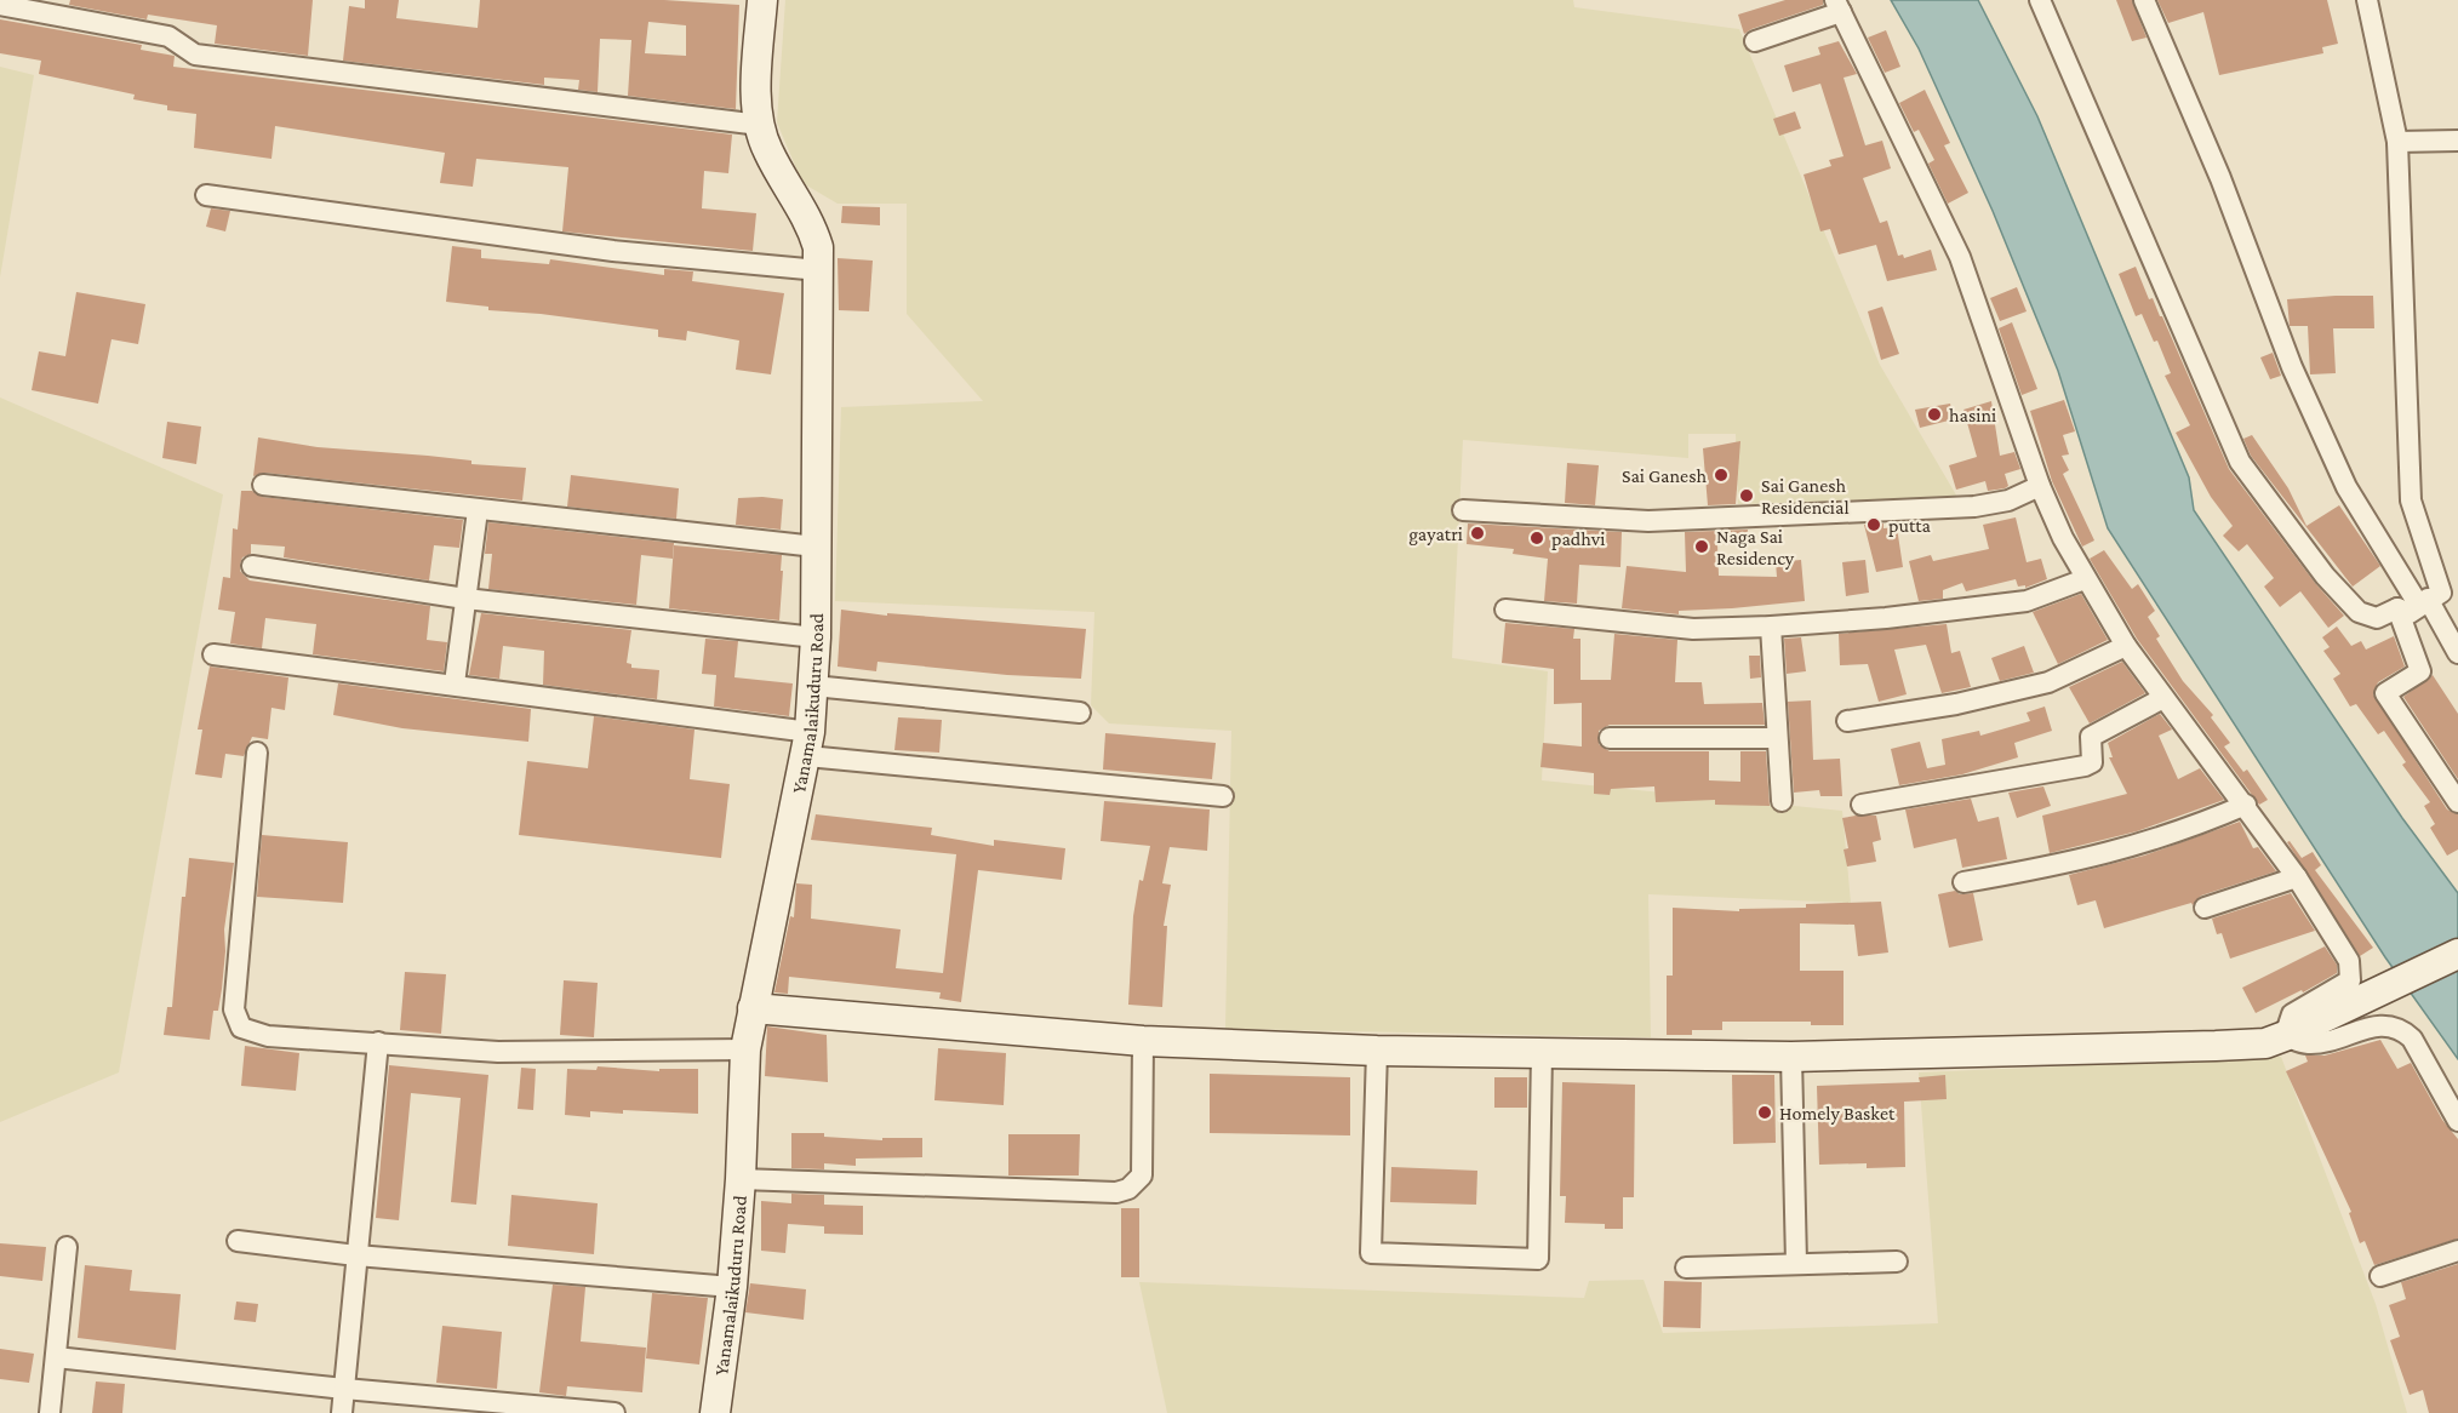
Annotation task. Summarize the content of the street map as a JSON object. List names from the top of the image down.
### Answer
{
  "streets": {
    "street": ["Yanamalaikuduru Road"]
  },
  "places": [
    "hasini",
    "Sai Ganesh",
    "Sai Ganesh Residencial",
    "putta",
    "gayatri",
    "padhvi",
    "Naga Sai Residency",
    "Homely Basket"
  ]
}
